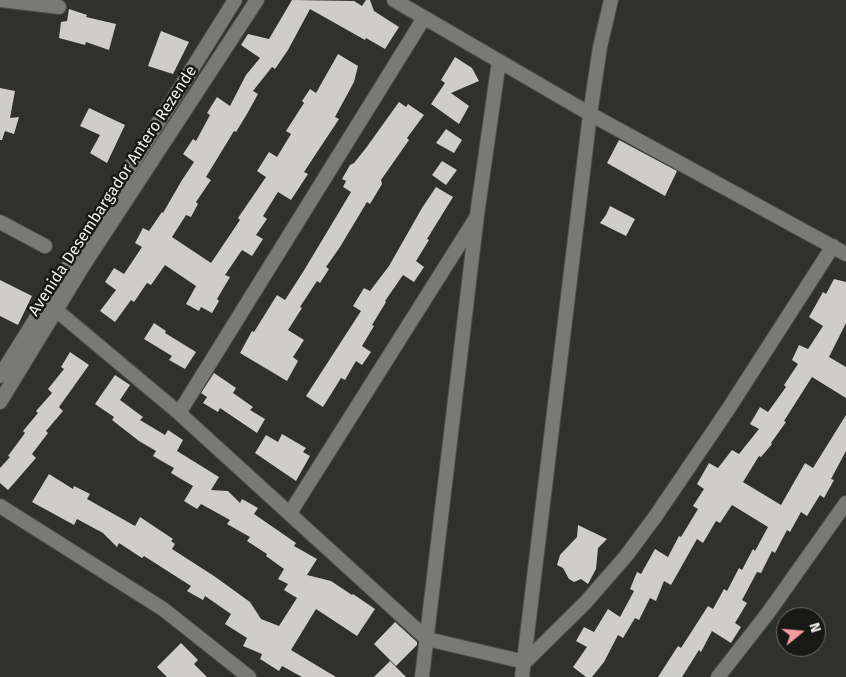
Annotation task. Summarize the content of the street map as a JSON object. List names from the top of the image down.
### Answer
{
  "streets": {
    "street": ["Avenida Desembargador Antero Rezende"]
  },
  "north": "right"
}
